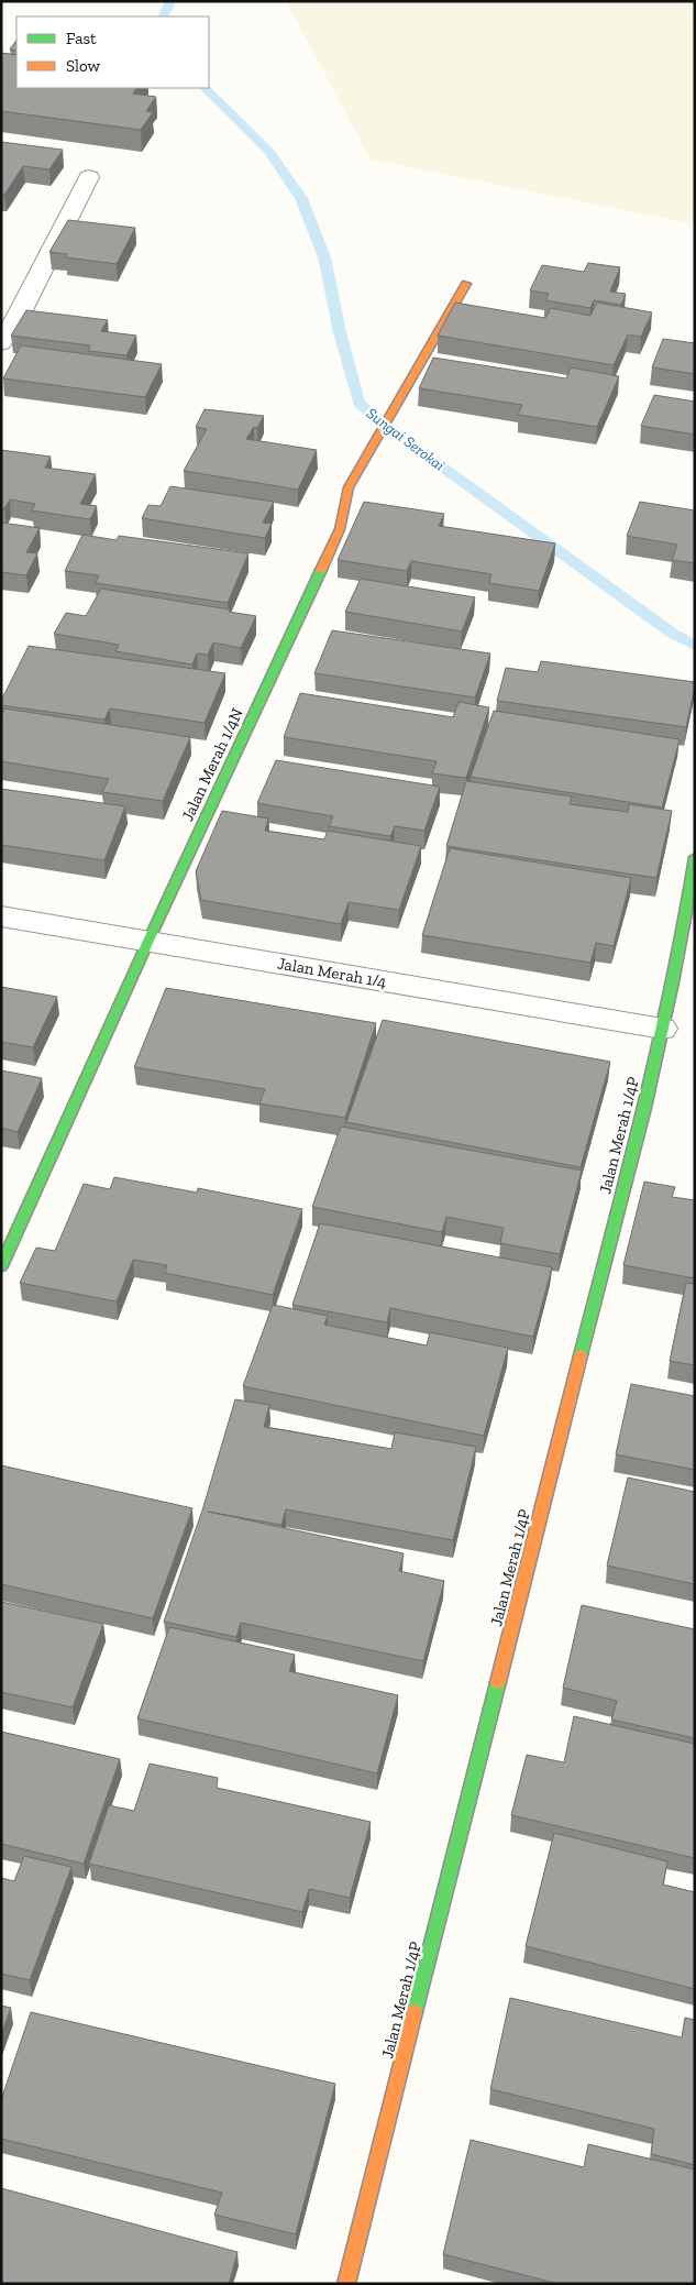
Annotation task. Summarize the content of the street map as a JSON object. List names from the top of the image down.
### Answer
{
  "streets": {
    "street": ["Jalan Merah 1/4N", "Jalan Merah 1/4", "Jalan Merah 1/4P"]
  },
  "crossings": [
    ["Jalan Merah 1/4N", "Jalan Merah 1/4"],
    ["Jalan Merah 1/4", "Jalan Merah 1/4P"]
  ],
  "water": ["Sungai Serokai"],
  "legend": ["Fast", "Slow"]
}
